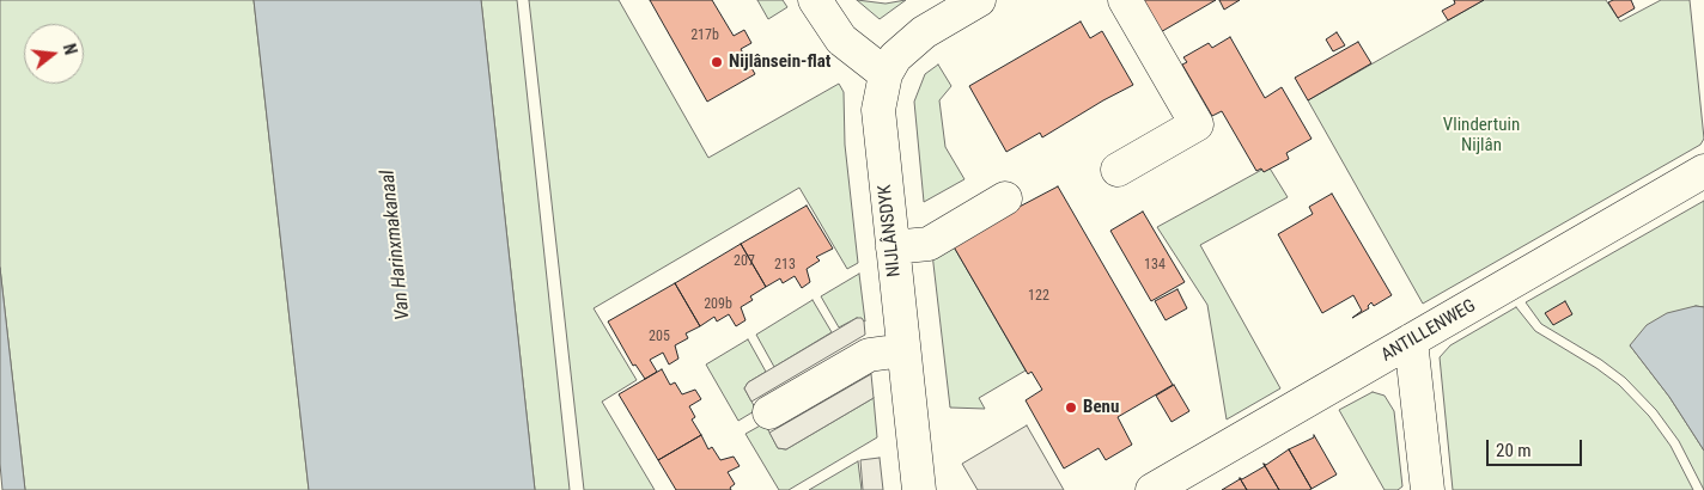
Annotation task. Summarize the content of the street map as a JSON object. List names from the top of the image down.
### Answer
{
  "streets": {
    "street": ["NIJLÂNSDYK", "ANTILLENWEG"]
  },
  "water": ["Van Harinxmakanaal"],
  "parks": ["Vlindertuin Nijlân"],
  "places": ["Nijlânsein-flat", "Benu"],
  "house_numbers": [
    "217b",
    "207",
    "213",
    "134",
    "122",
    "209b",
    "205"
  ],
  "scale_bar": "20 m",
  "north": "right"
}
